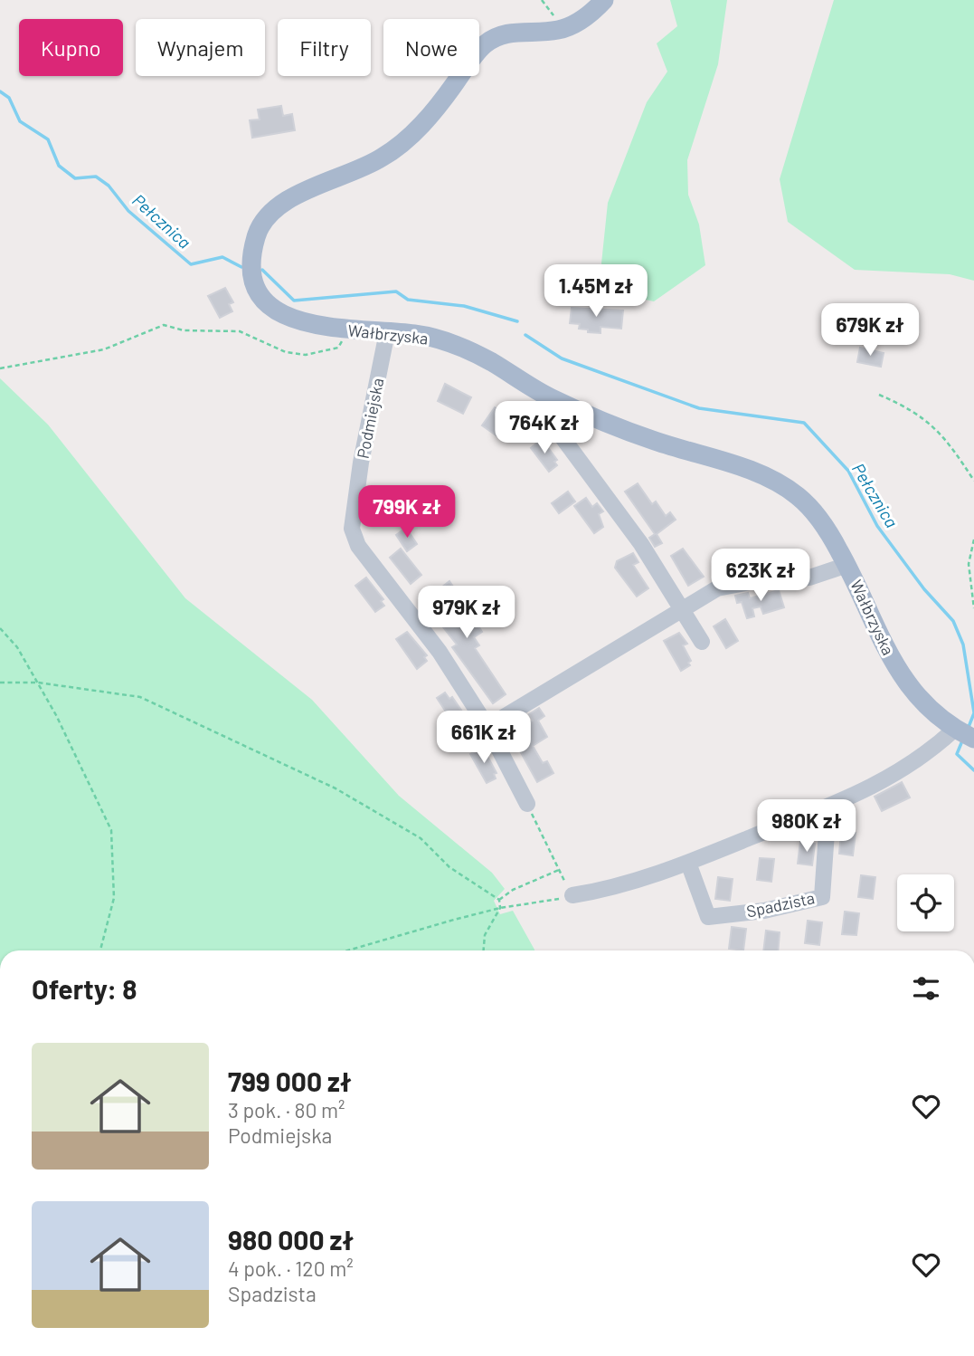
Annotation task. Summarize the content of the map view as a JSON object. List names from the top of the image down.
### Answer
{
  "streets": {
    "main road": ["Wałbrzyska"],
    "street": ["Podmiejska", "Spadzista"]
  },
  "crossings": [
    ["Wałbrzyska", "Podmiejska"]
  ],
  "water": ["Pełcznica"],
  "page": {
    "chip": [
      "Kupno",
      "Wynajem",
      "Filtry",
      "Nowe"
    ],
    "price": [
      "1.45M zł",
      "679K zł",
      "764K zł",
      "799K zł",
      "623K zł",
      "979K zł",
      "661K zł",
      "980K zł"
    ],
    "heading": "Oferty: 8",
    "list": [
      {
        "name": "799 000 zł",
        "note": "3 pok. · 80 m² · Podmiejska"
      },
      {
        "name": "980 000 zł",
        "note": "4 pok. · 120 m² · Spadzista"
      }
    ]
  }
}
